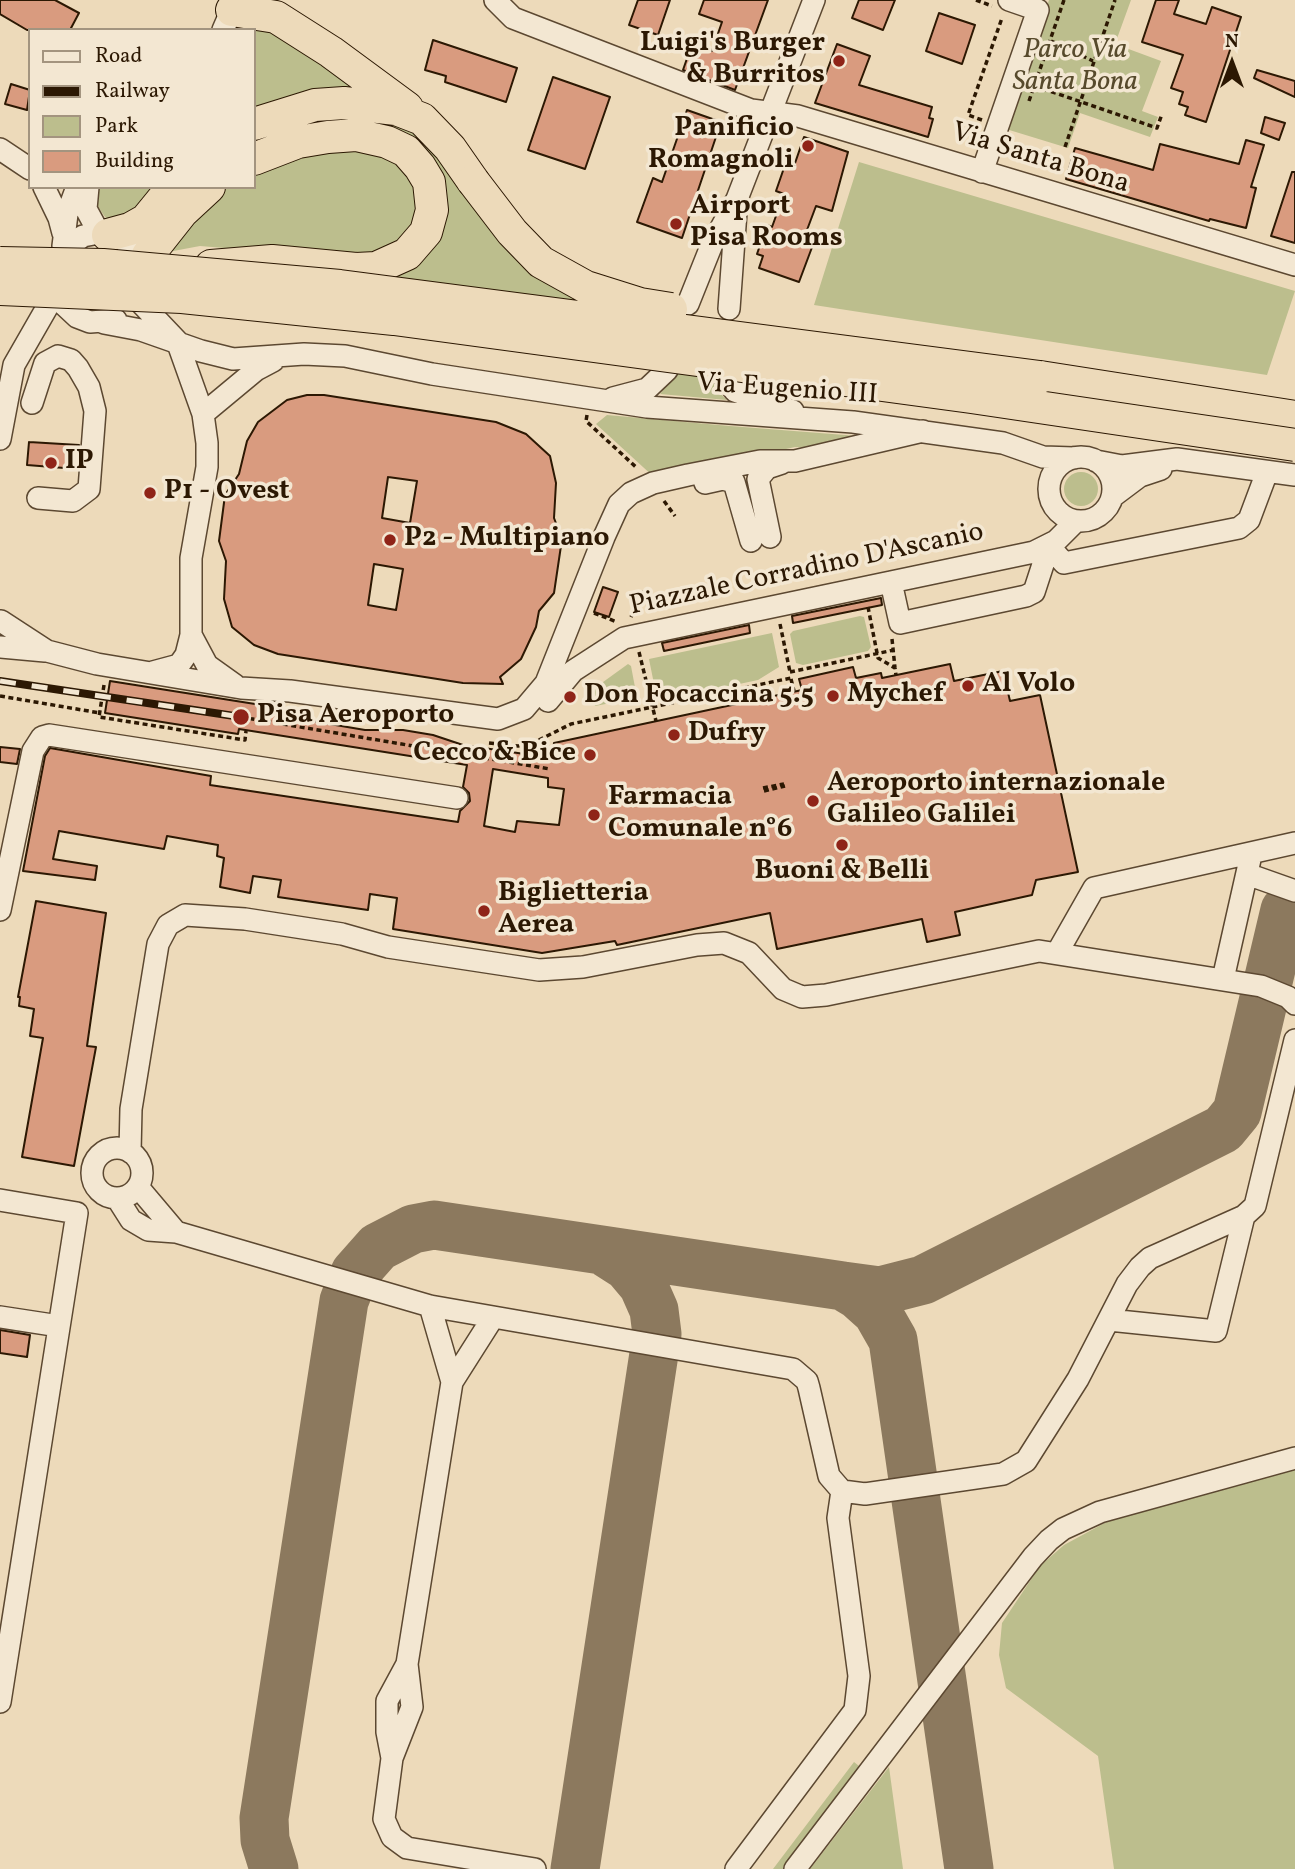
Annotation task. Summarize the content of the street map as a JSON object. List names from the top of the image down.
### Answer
{
  "streets": {
    "street": ["Via Santa Bona", "Via Eugenio III", "Piazzale Corradino D'Ascanio"]
  },
  "crossings": [
    ["Via Eugenio III", "Piazzale Corradino D'Ascanio"]
  ],
  "parks": ["Parco Via Santa Bona"],
  "places": [
    "Luigi's Burger & Burritos",
    "Panificio Romagnoli",
    "Airport Pisa Rooms",
    "IP",
    "P1 - Ovest",
    "P2 - Multipiano",
    "Al Volo",
    "Mychef",
    "Don Focaccina 5.5",
    "Pisa Aeroporto",
    "Dufry",
    "Cecco & Bice",
    "Aeroporto internazionale Galileo Galilei",
    "Farmacia Comunale n°6",
    "Buoni & Belli",
    "Biglietteria Aerea"
  ],
  "legend": [
    "Road",
    "Railway",
    "Park",
    "Building"
  ],
  "north": "top"
}
